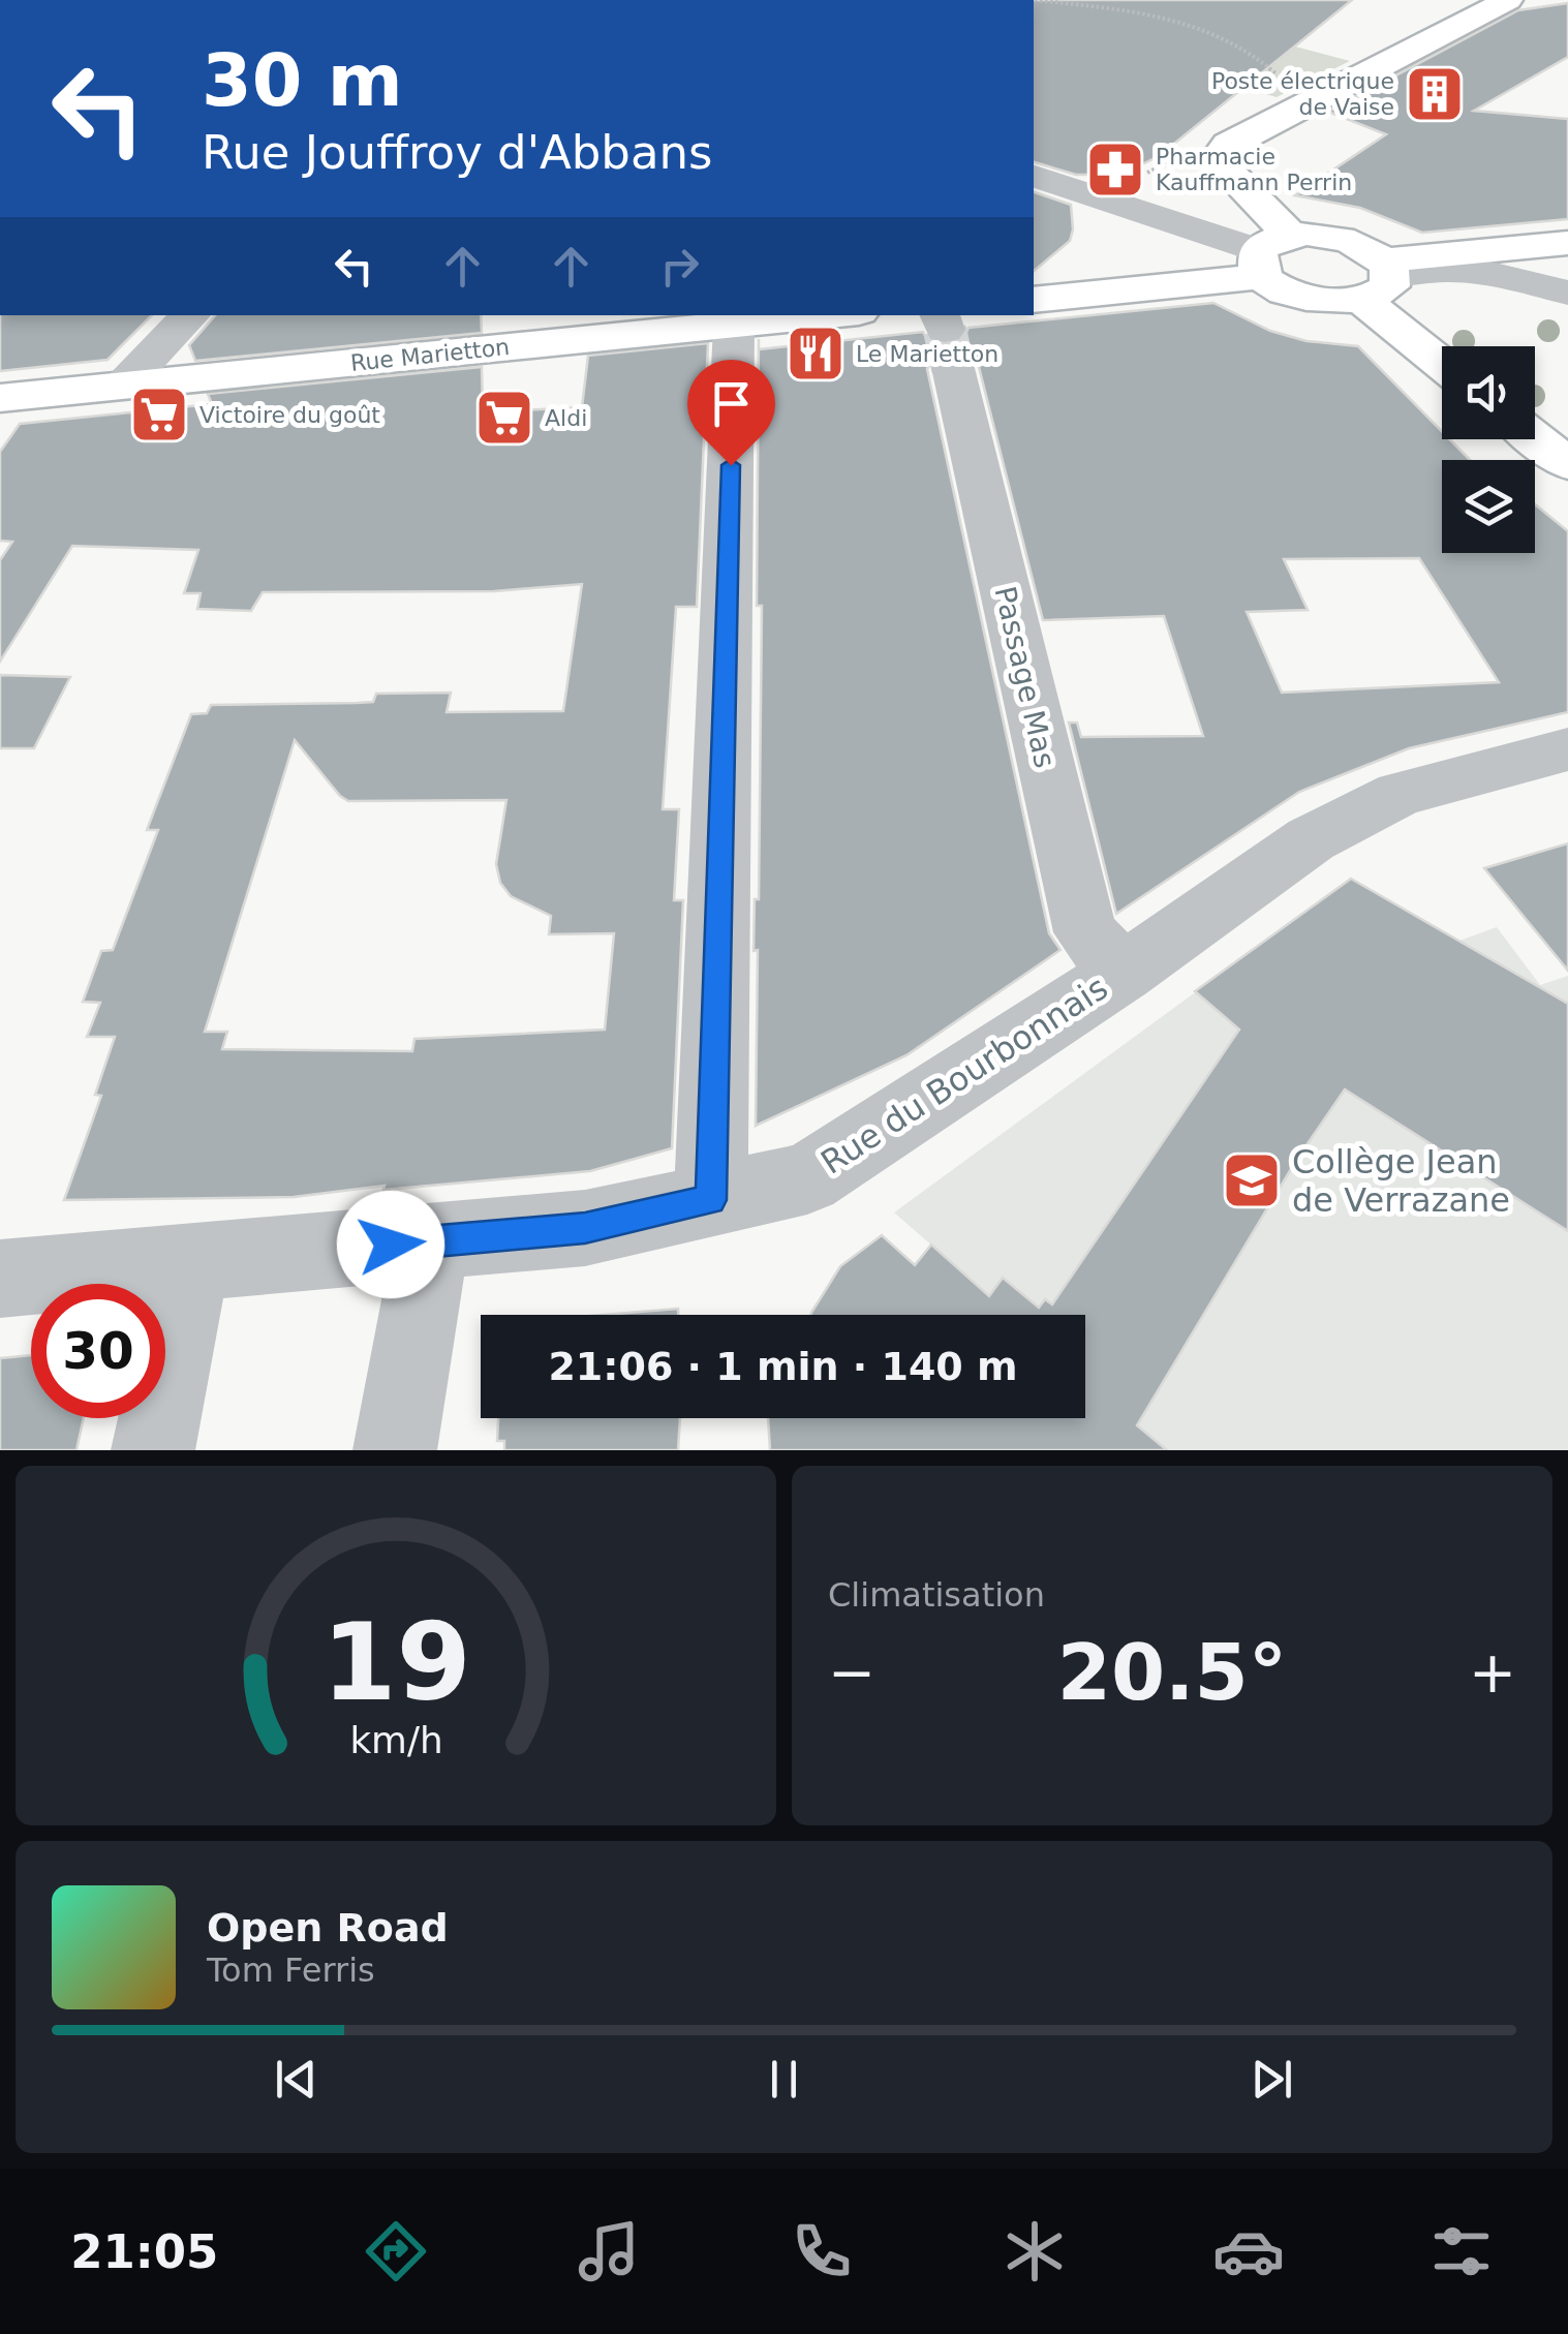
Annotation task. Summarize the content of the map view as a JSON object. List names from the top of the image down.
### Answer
{
  "streets": {
    "main road": ["Rue Marietton"],
    "street": ["Passage Mas", "Rue du Bourbonnais"]
  },
  "crossings": [
    ["Passage Mas", "Rue du Bourbonnais"]
  ],
  "places": {
    "building": ["Poste électrique de Vaise"],
    "pharmacy": ["Pharmacie Kauffmann Perrin"],
    "restaurant": ["Le Marietton"],
    "supermarket": ["Victoire du goût", "Aldi"],
    "school or university": ["Collège Jean de Verrazane"]
  },
  "page": {
    "turn": ["30 m", "Rue Jouffroy d'Abbans"],
    "limit": "30",
    "trip": "21:06 · 1 min · 140 m",
    "tile": "Climatisation",
    "heat": ["−", "20.5°", "+"],
    "song": ["Open Road", "Tom Ferris"],
    "tabs": "21:05",
    "gauge": ["19", "km/h"]
  }
}
